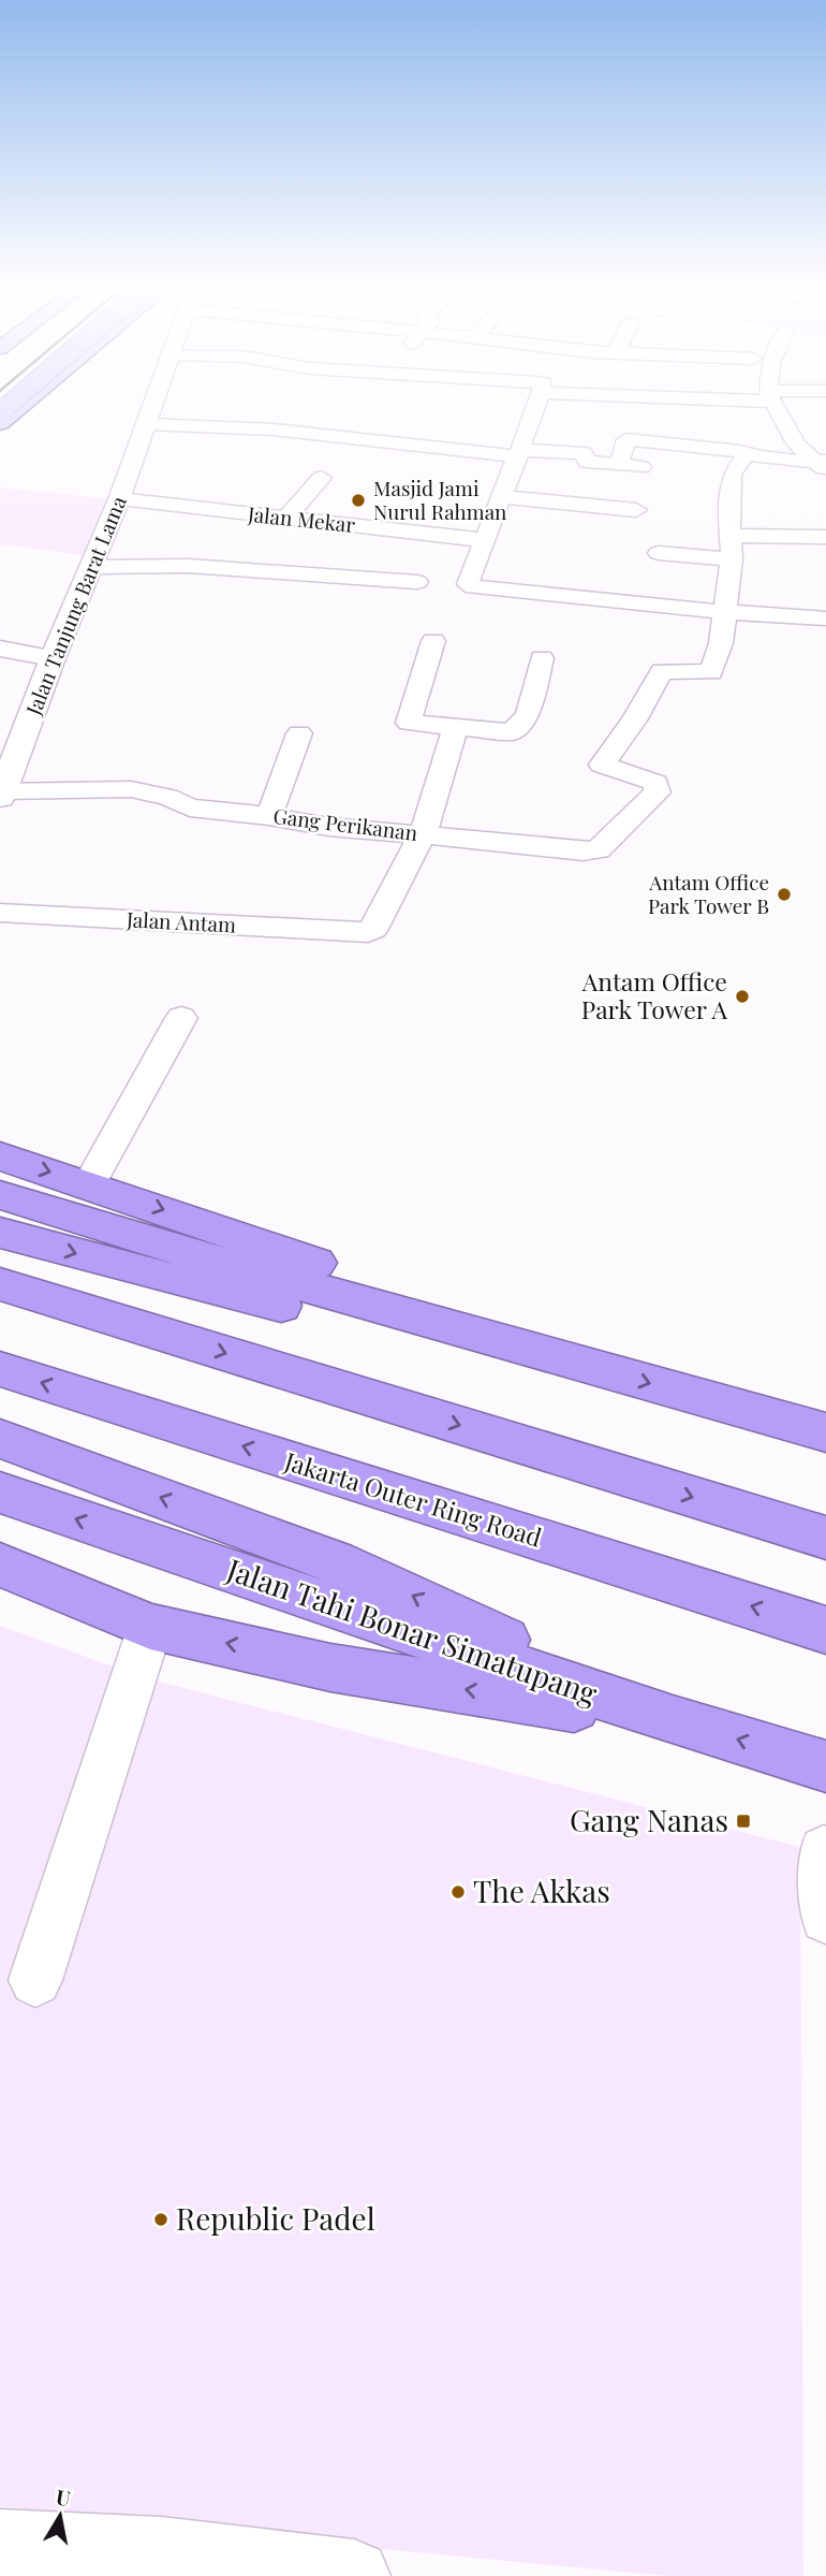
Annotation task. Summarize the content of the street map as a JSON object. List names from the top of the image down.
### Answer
{
  "streets": {
    "highway": ["Jakarta Outer Ring Road", "Jalan Tahi Bonar Simatupang"],
    "street": [
      "Jalan Mekar",
      "Jalan Tanjung Barat Lama",
      "Gang Perikanan",
      "Jalan Antam"
    ]
  },
  "crossings": [
    ["Jalan Mekar", "Jalan Tanjung Barat Lama"],
    ["Jalan Tanjung Barat Lama", "Gang Perikanan"],
    ["Gang Perikanan", "Jalan Antam"]
  ],
  "places": {
    "other": [
      "Masjid Jami Nurul Rahman",
      "Antam Office Park Tower B",
      "Antam Office Park Tower A",
      "The Akkas",
      "Republic Padel"
    ],
    "transit": ["Gang Nanas"]
  },
  "north": "top"
}
